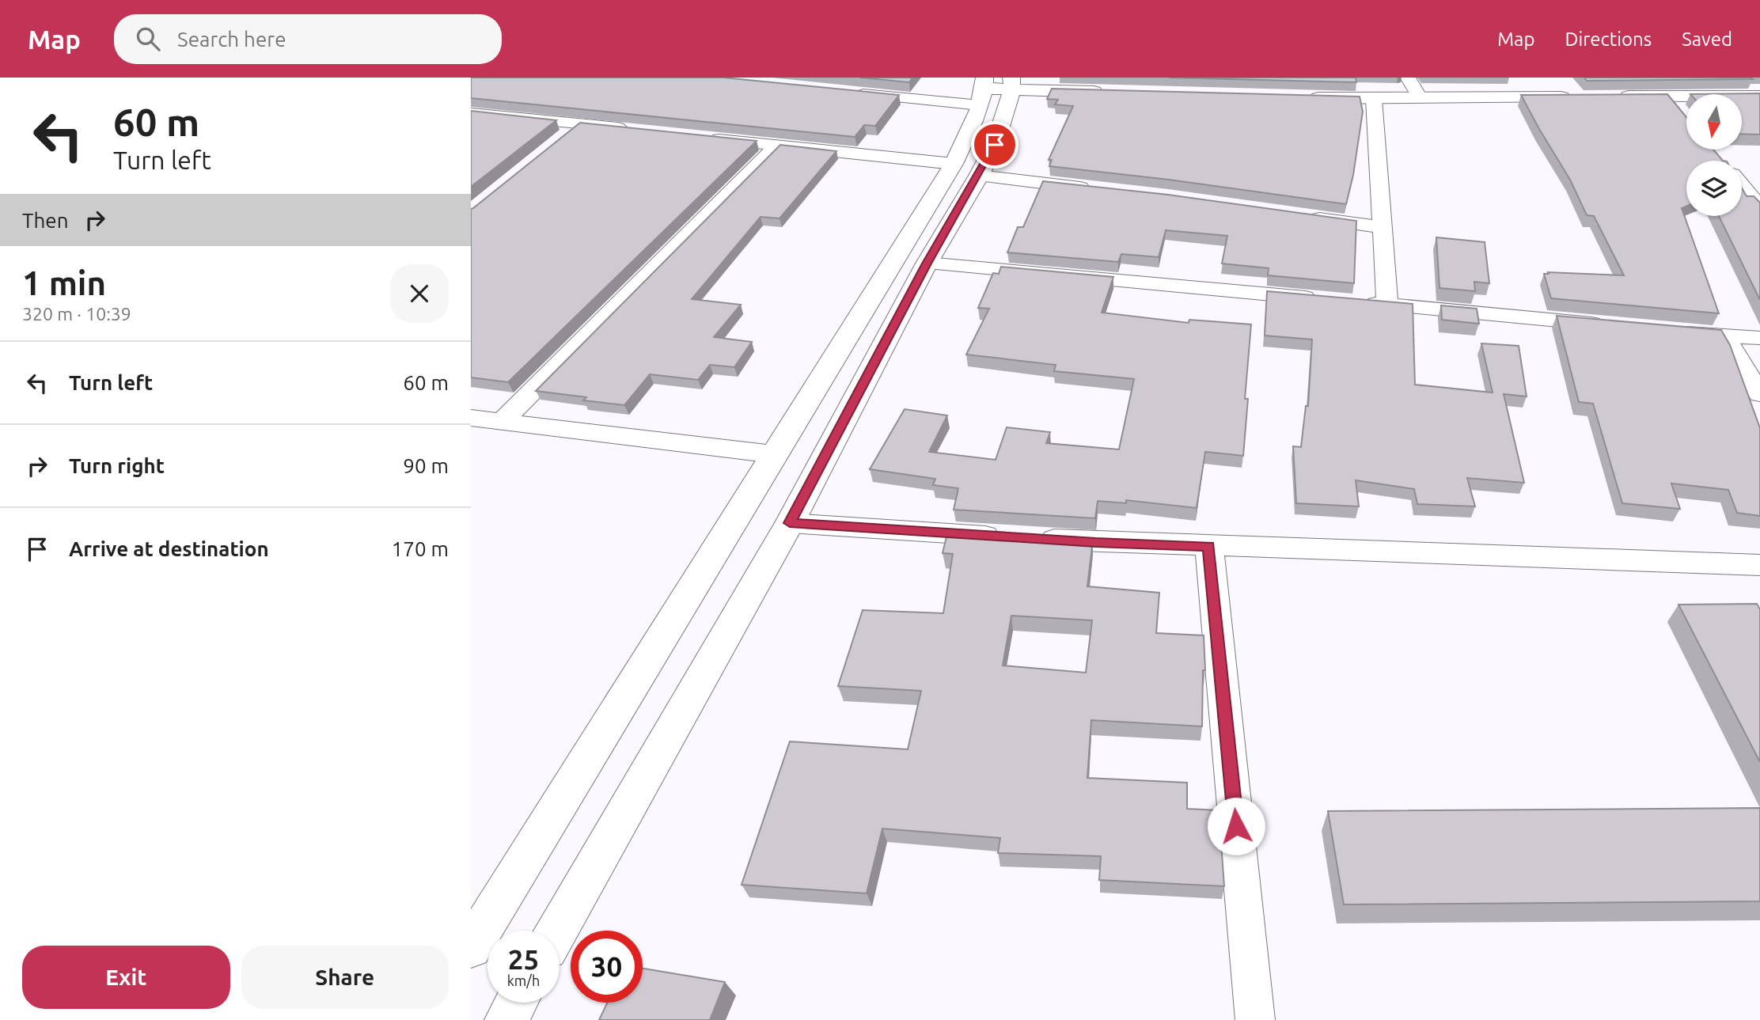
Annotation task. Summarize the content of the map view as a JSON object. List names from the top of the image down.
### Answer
{
  "north": "bottom",
  "page": {
    "header": "Map",
    "search": "Search here",
    "nav": ["Map", "Directions", "Saved"],
    "turn": ["60 m", "Turn left"],
    "then": "Then",
    "heading": ["1 min", "320 m · 10:39"],
    "list": [
      {
        "name": "Turn left",
        "value": "60 m"
      },
      {
        "name": "Turn right",
        "value": "90 m"
      },
      {
        "name": "Arrive at destination",
        "value": "170 m"
      }
    ],
    "speed": "25 km/h",
    "limit": "30",
    "buttons": ["Exit", "Share"]
  }
}
